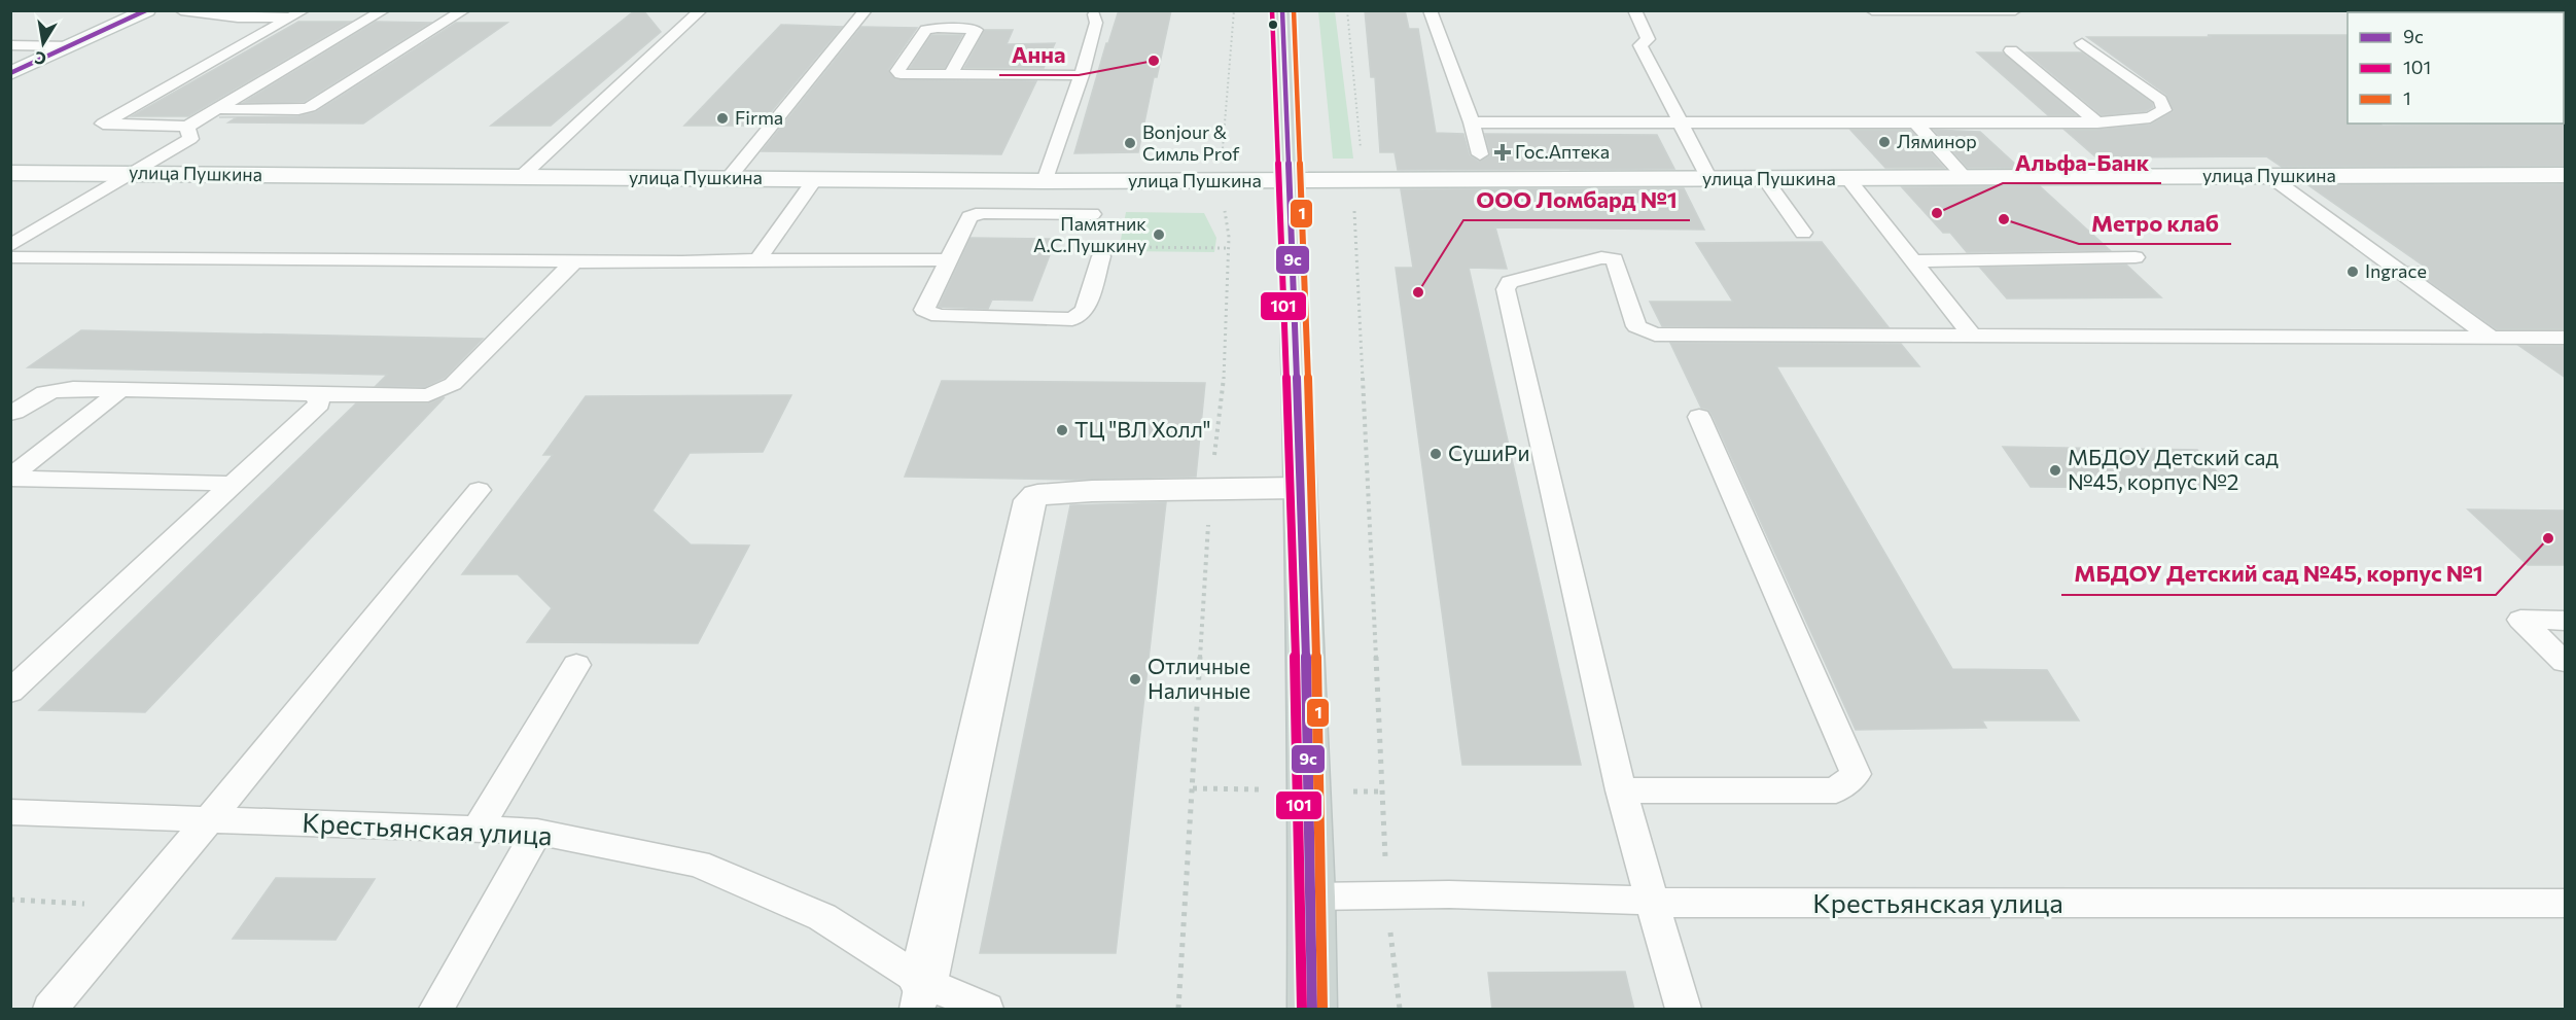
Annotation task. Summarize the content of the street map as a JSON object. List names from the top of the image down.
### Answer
{
  "streets": {
    "main road": ["улица Пушкина"],
    "lane": ["Крестьянская улица"]
  },
  "places": {
    "other": [
      "Анна",
      "Firma",
      "Ляминор",
      "Bonjour & Симль Prof",
      "Альфа-Банк",
      "Метро клаб",
      "Памятник А.С.Пушкину",
      "Ingrace",
      "ООО Ломбард №1",
      "ТЦ \"ВЛ Холл\"",
      "СушиРи",
      "МБДОУ Детский сад №45, корпус №2",
      "МБДОУ Детский сад №45, корпус №1",
      "Отличные Наличные"
    ],
    "health": ["Гос.Аптека"]
  },
  "lines": ["transit line 9с", "transit line 101", "transit line 1"],
  "legend": ["9с", "101", "1"],
  "north": "bottom"
}
